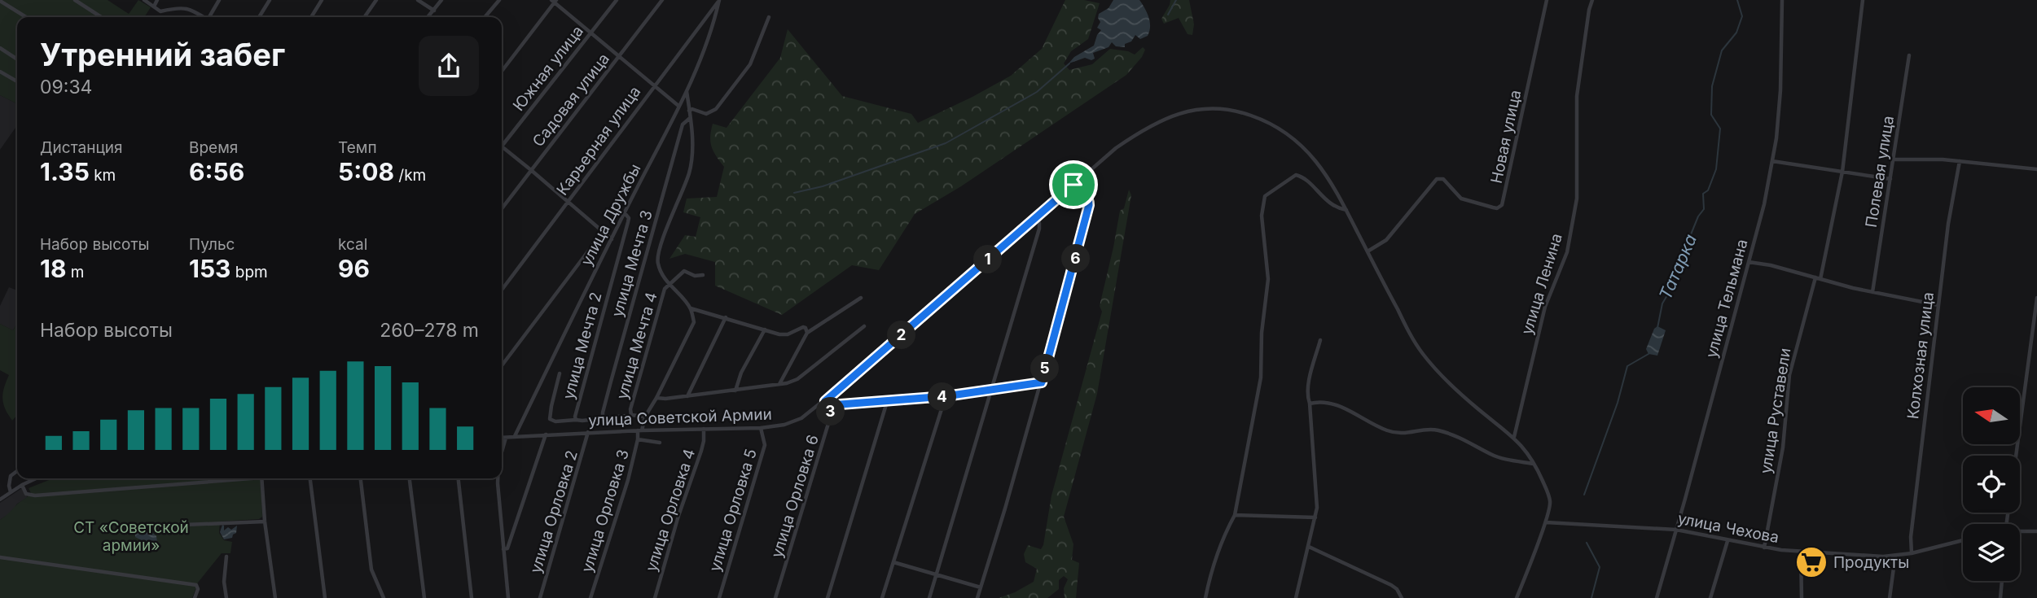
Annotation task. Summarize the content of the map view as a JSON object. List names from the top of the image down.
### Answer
{
  "streets": {
    "street": [
      "Южная улица",
      "Садовая улица",
      "Новая улица",
      "Карьерная улица",
      "Полевая улица",
      "улица Дружбы",
      "улица Мечта 3",
      "улица Ленина",
      "улица Тельмана",
      "улица Мечта 2",
      "улица Мечта 4",
      "Колхозная улица",
      "улица Руставели",
      "улица Советской Армии",
      "улица Орловка 6",
      "улица Орловка 4",
      "улица Орловка 5",
      "улица Орловка 3",
      "улица Орловка 2",
      "улица Чехова"
    ]
  },
  "crossings": [
    ["Новая улица", "улица Советской Армии"],
    ["Карьерная улица", "улица Дружбы"],
    ["улица Дружбы", "улица Мечта 2"],
    ["улица Дружбы", "улица Мечта 4"],
    ["улица Дружбы", "улица Советской Армии"],
    ["улица Мечта 3", "улица Мечта 2"],
    ["улица Мечта 3", "улица Мечта 4"],
    ["улица Ленина", "улица Советской Армии"],
    ["улица Тельмана", "улица Чехова"],
    ["улица Мечта 2", "улица Мечта 4"],
    ["улица Мечта 2", "улица Орловка 3"],
    ["Колхозная улица", "улица Чехова"],
    ["улица Руставели", "улица Чехова"],
    ["улица Советской Армии", "улица Орловка 4"],
    ["улица Советской Армии", "улица Орловка 5"],
    ["улица Советской Армии", "улица Орловка 3"],
    ["улица Советской Армии", "улица Орловка 2"],
    ["улица Советской Армии", "улица Чехова"]
  ],
  "water": ["Татарка"],
  "parks": ["СТ «Советской армии»"],
  "places": {
    "supermarket": ["Продукты"]
  },
  "north": "left",
  "page": {
    "heading": ["Утренний забег", "09:34"],
    "stats": [
      ["Дистанция", "1.35 km"],
      ["Время", "6:56"],
      ["Темп", "5:08 /km"],
      ["Набор высоты", "18 m"],
      ["Пульс", "153 bpm"],
      ["kcal", "96"]
    ],
    "pins": [
      "6",
      "1",
      "2",
      "5",
      "4",
      "3"
    ],
    "chart": ["Набор высоты", "260–278 m"]
  }
}
